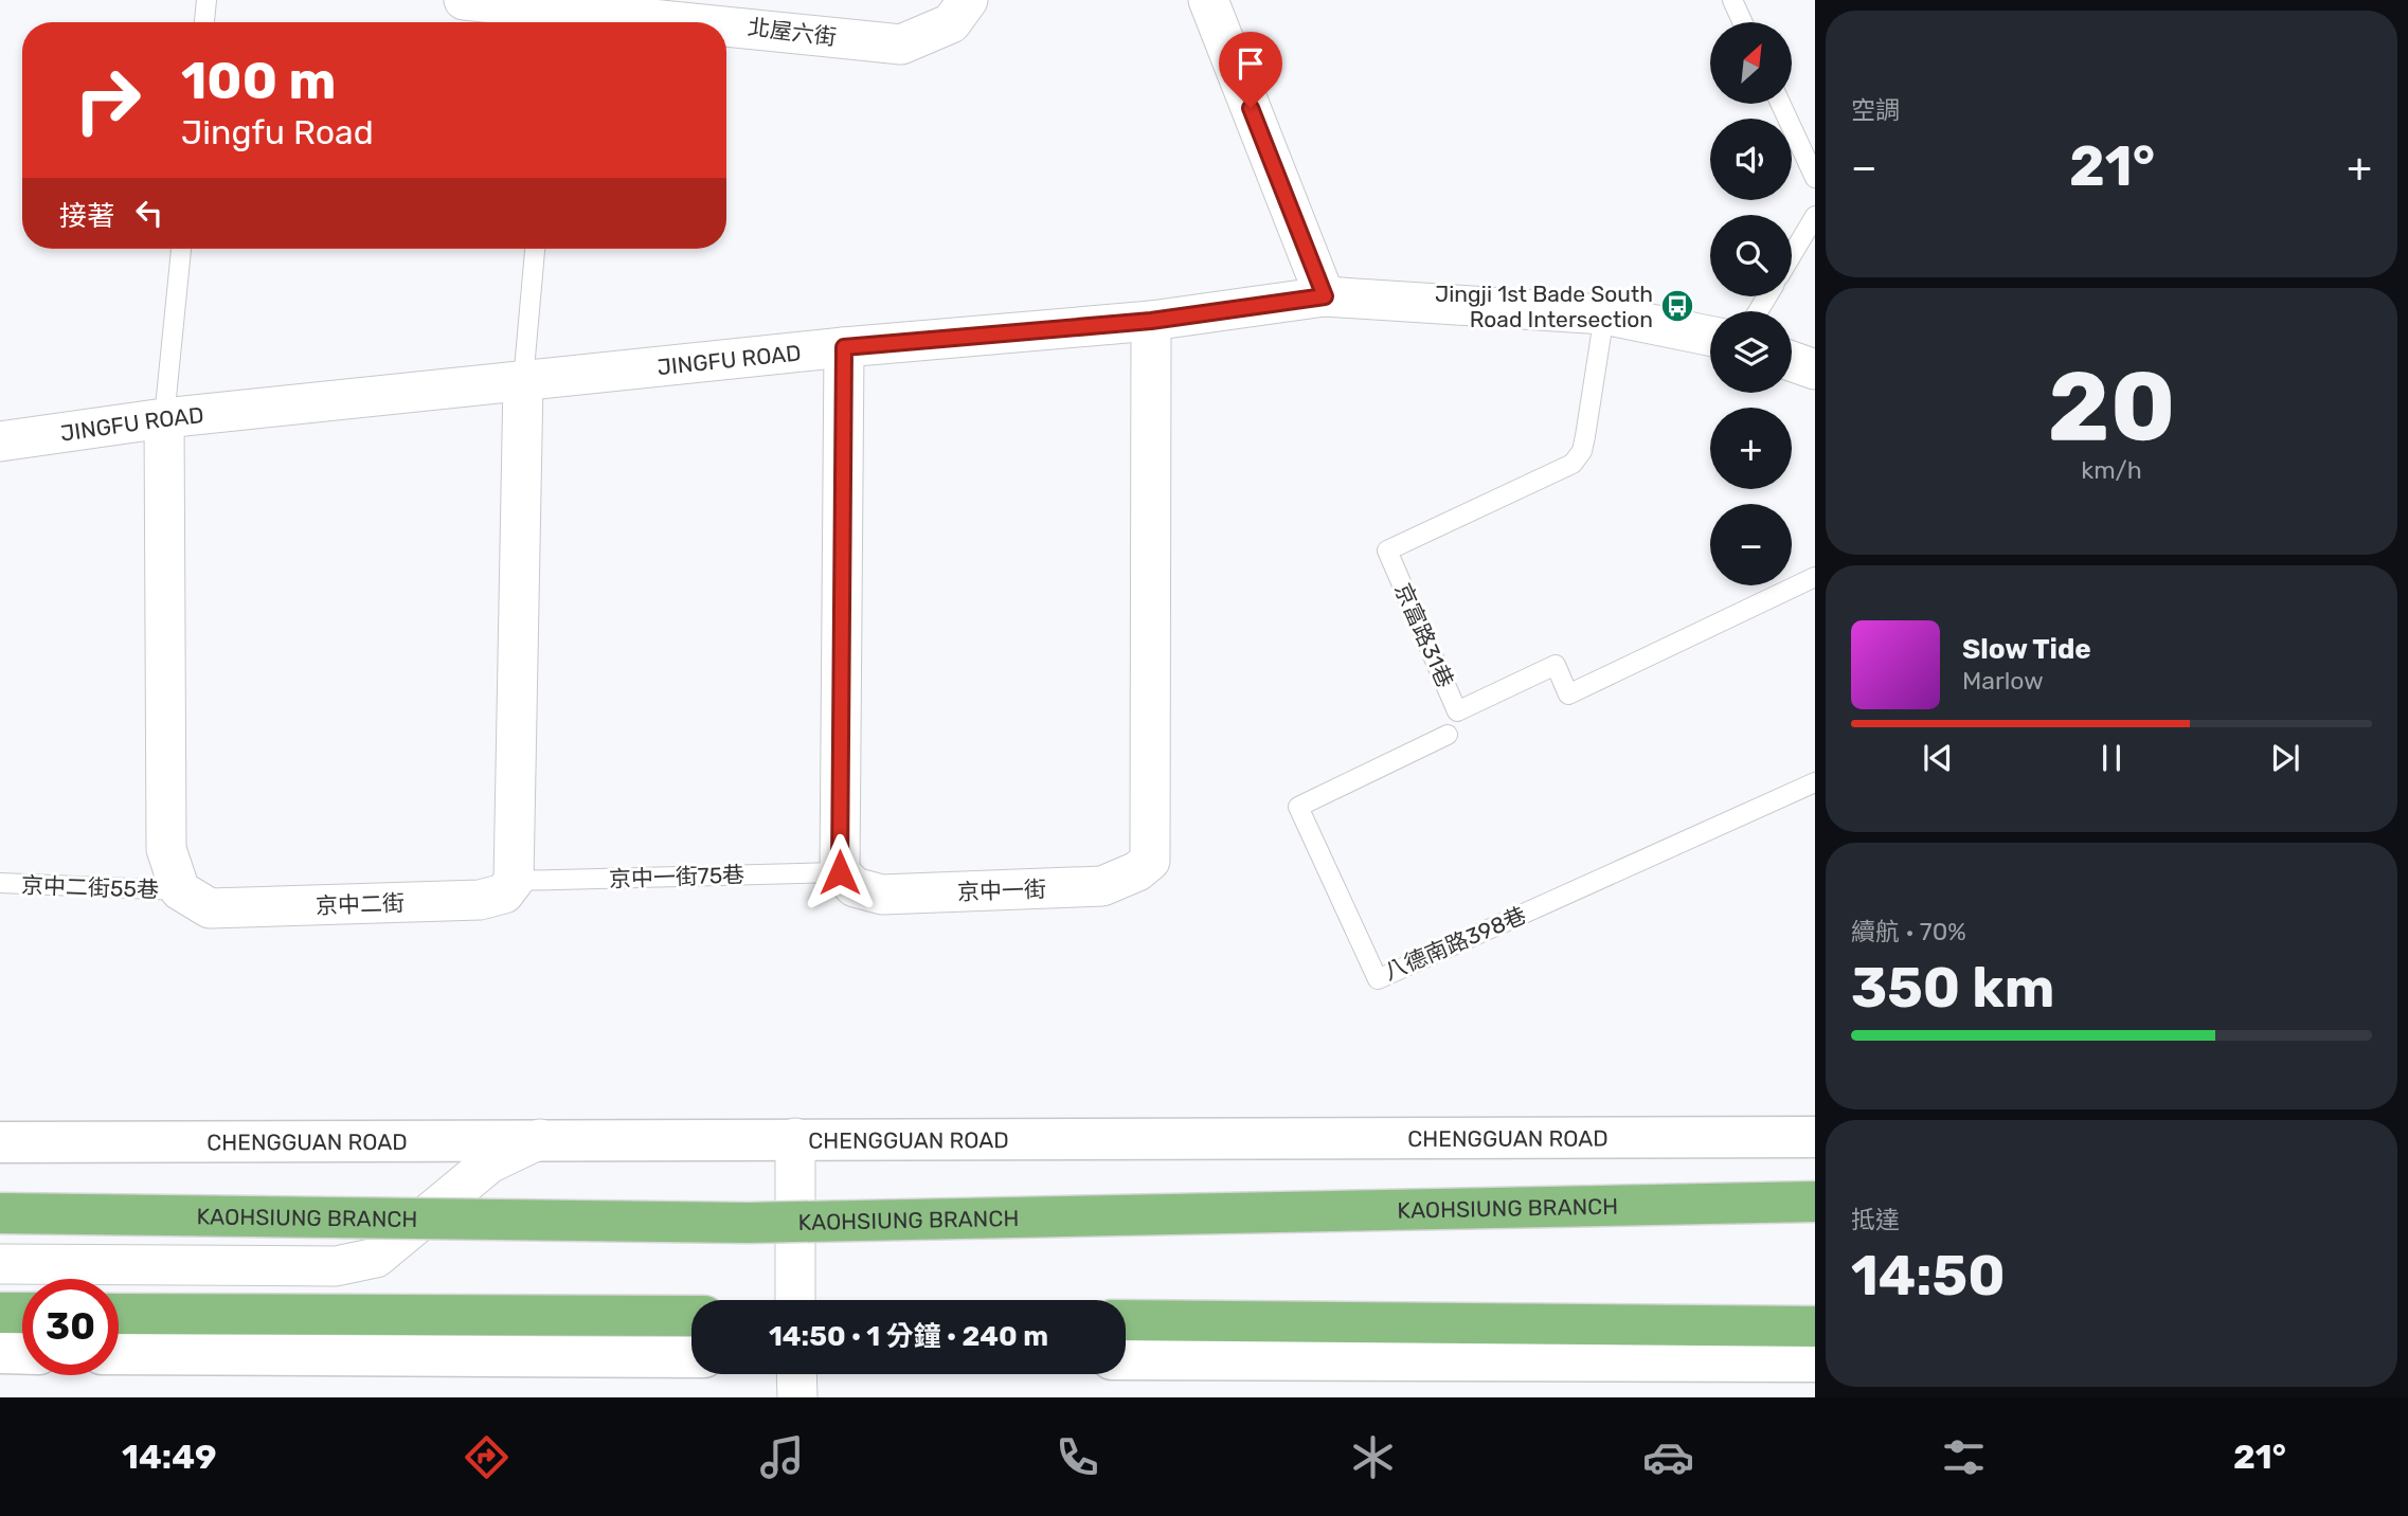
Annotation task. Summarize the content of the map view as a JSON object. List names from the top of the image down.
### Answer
{
  "streets": {
    "highway": ["KAOHSIUNG BRANCH"],
    "street": [
      "北屋六街",
      "JINGFU ROAD",
      "京中一街",
      "京中二街",
      "CHENGGUAN ROAD"
    ],
    "lane": [
      "京富路31巷",
      "京中一街75巷",
      "京中二街55巷",
      "八德南路398巷"
    ]
  },
  "crossings": [
    ["JINGFU ROAD", "京富路31巷"],
    ["JINGFU ROAD", "京中一街"],
    ["京中一街75巷", "京中一街"],
    ["京中一街75巷", "京中二街"],
    ["京中二街55巷", "京中二街"]
  ],
  "places": {
    "bus stop": ["Jingji 1st Bade South Road Intersection"]
  },
  "north": "top right",
  "page": {
    "tile": [
      "空調",
      ["20", "km/h"],
      ["續航 · 70%", "350 km"],
      ["抵達", "14:50"]
    ],
    "map_buttons": ["+", "−"],
    "turn": ["100 m", "Jingfu Road"],
    "heat": ["−", "21°", "+"],
    "then": "接著",
    "song": ["Slow Tide", "Marlow"],
    "limit": "30",
    "trip": "14:50 · 1 分鐘 · 240 m",
    "tabs": ["14:49", "21°"]
  }
}
